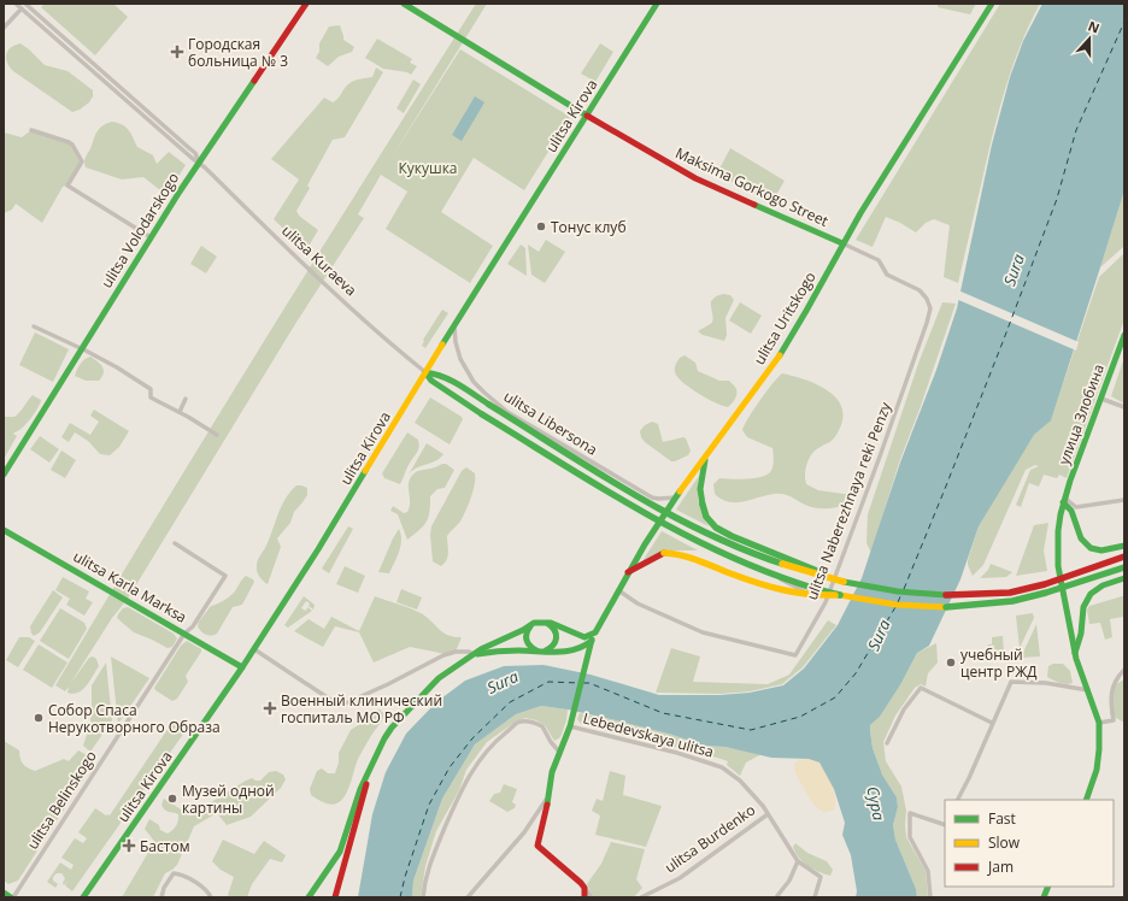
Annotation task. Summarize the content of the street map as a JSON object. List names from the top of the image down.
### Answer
{
  "streets": {
    "main road": [
      "ulitsa Kirova",
      "Maksima Gorkogo Street",
      "ulitsa Volodarskogo",
      "ulitsa Uritskogo",
      "улица Злобина",
      "ulitsa Karla Marksa"
    ],
    "street": [
      "ulitsa Kuraeva",
      "ulitsa Libersona",
      "ulitsa Naberezhnaya reki Penzy",
      "Lebedevskaya ulitsa",
      "ulitsa Belinskogo",
      "ulitsa Burdenko"
    ]
  },
  "crossings": [
    ["ulitsa Kirova", "Maksima Gorkogo Street"],
    ["ulitsa Kirova", "ulitsa Kuraeva"],
    ["ulitsa Kirova", "ulitsa Libersona"],
    ["ulitsa Kirova", "ulitsa Karla Marksa"],
    ["Maksima Gorkogo Street", "ulitsa Uritskogo"],
    ["Maksima Gorkogo Street", "ulitsa Naberezhnaya reki Penzy"],
    ["ulitsa Volodarskogo", "ulitsa Kuraeva"],
    ["ulitsa Uritskogo", "ulitsa Libersona"],
    ["ulitsa Uritskogo", "ulitsa Naberezhnaya reki Penzy"],
    ["ulitsa Uritskogo", "Lebedevskaya ulitsa"],
    ["ulitsa Karla Marksa", "ulitsa Belinskogo"],
    ["Lebedevskaya ulitsa", "ulitsa Burdenko"]
  ],
  "water": ["Sura", "Сура"],
  "parks": ["Кукушка"],
  "places": {
    "health": ["Городская больница № 3", "Военный клинический госпиталь МО РФ", "Бастом"],
    "other": [
      "Тонус клуб",
      "учебный центр РЖД",
      "Собор Спаса Нерукотворного Образа",
      "Музей одной картины"
    ]
  },
  "legend": ["Fast", "Slow", "Jam"],
  "north": "top"
}
